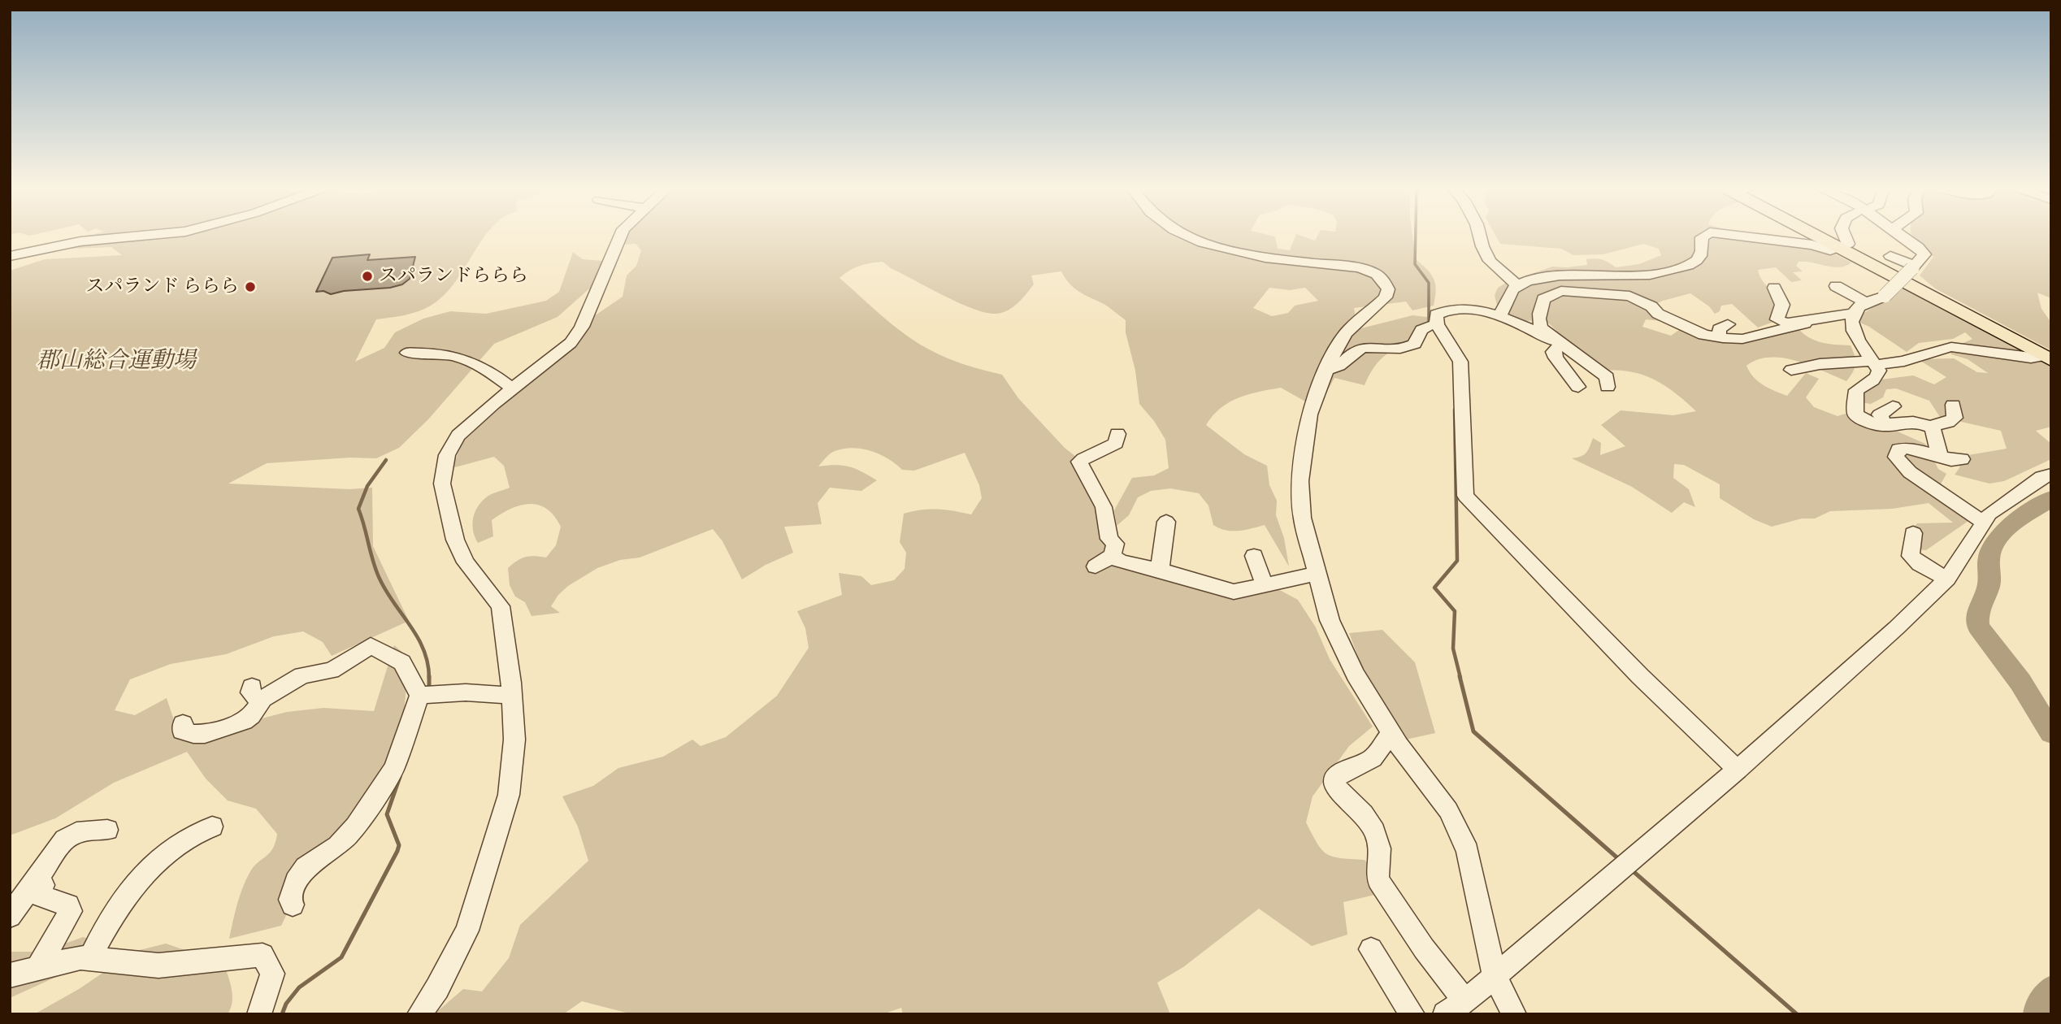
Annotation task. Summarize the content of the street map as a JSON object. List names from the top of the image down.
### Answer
{
  "parks": ["郡山総合運動場"],
  "places": ["スパランドららら", "スパランド ららら"]
}
